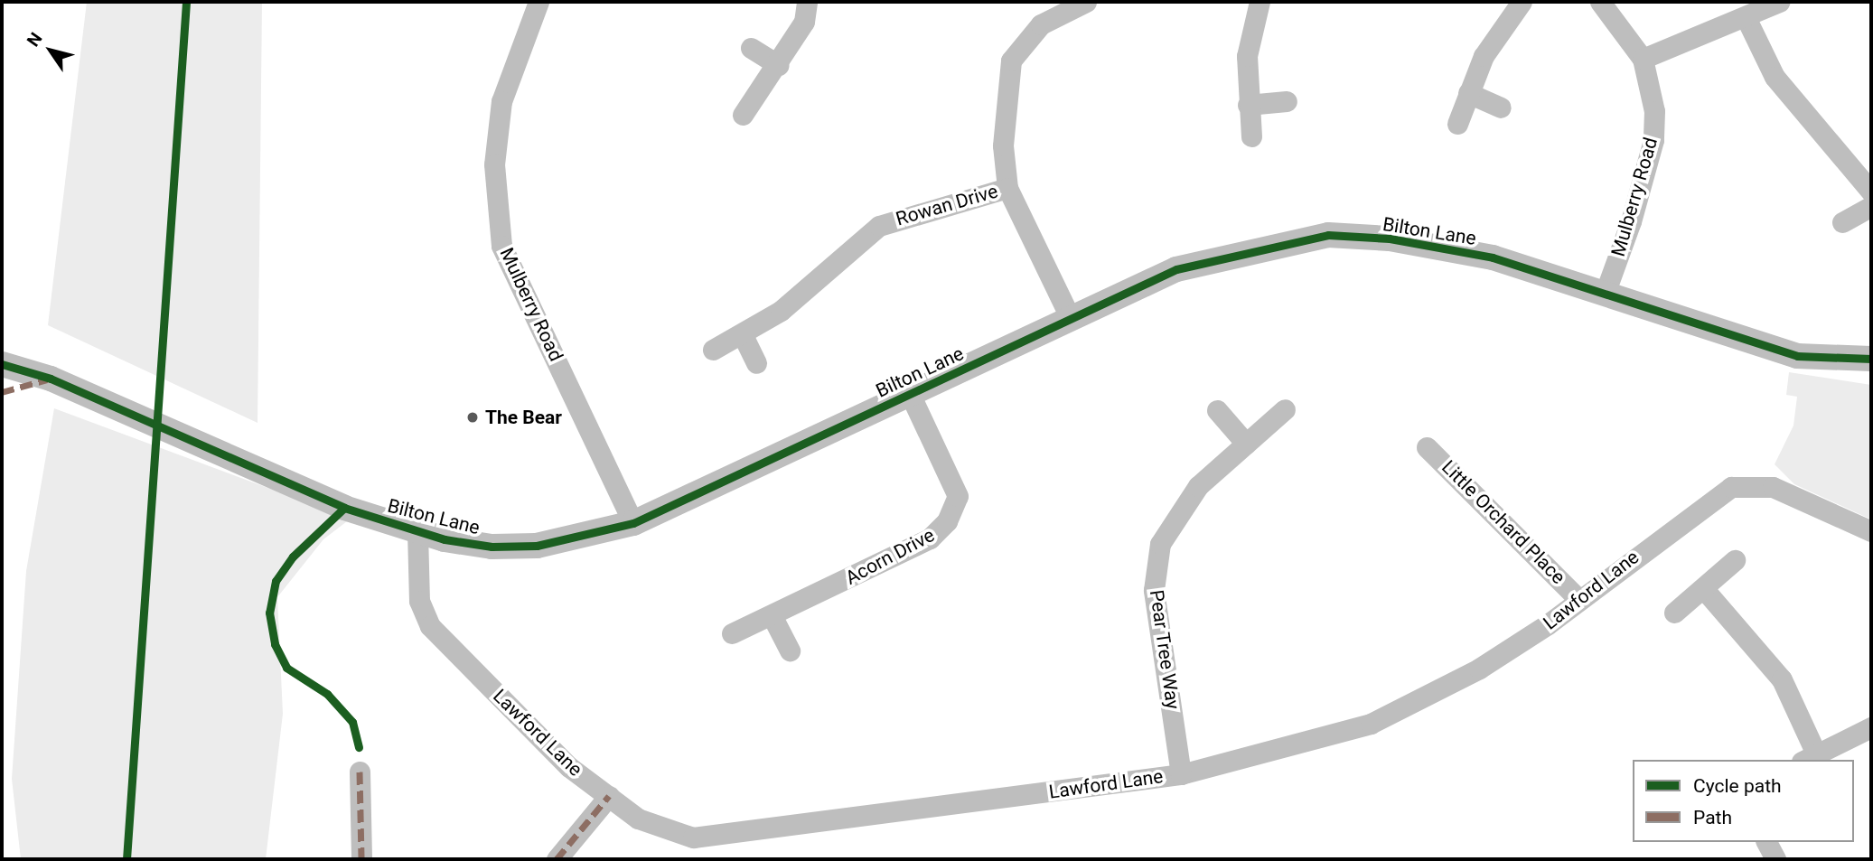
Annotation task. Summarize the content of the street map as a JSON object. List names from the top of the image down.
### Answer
{
  "streets": {
    "street": [
      "Mulberry Road",
      "Rowan Drive",
      "Bilton Lane",
      "Little Orchard Place",
      "Acorn Drive",
      "Lawford Lane",
      "Pear Tree Way"
    ]
  },
  "crossings": [
    ["Mulberry Road", "Bilton Lane"],
    ["Rowan Drive", "Bilton Lane"],
    ["Bilton Lane", "Acorn Drive"],
    ["Bilton Lane", "Lawford Lane"],
    ["Little Orchard Place", "Lawford Lane"],
    ["Lawford Lane", "Pear Tree Way"]
  ],
  "places": ["The Bear"],
  "legend": ["Cycle path", "Path"],
  "north": "top left"
}
